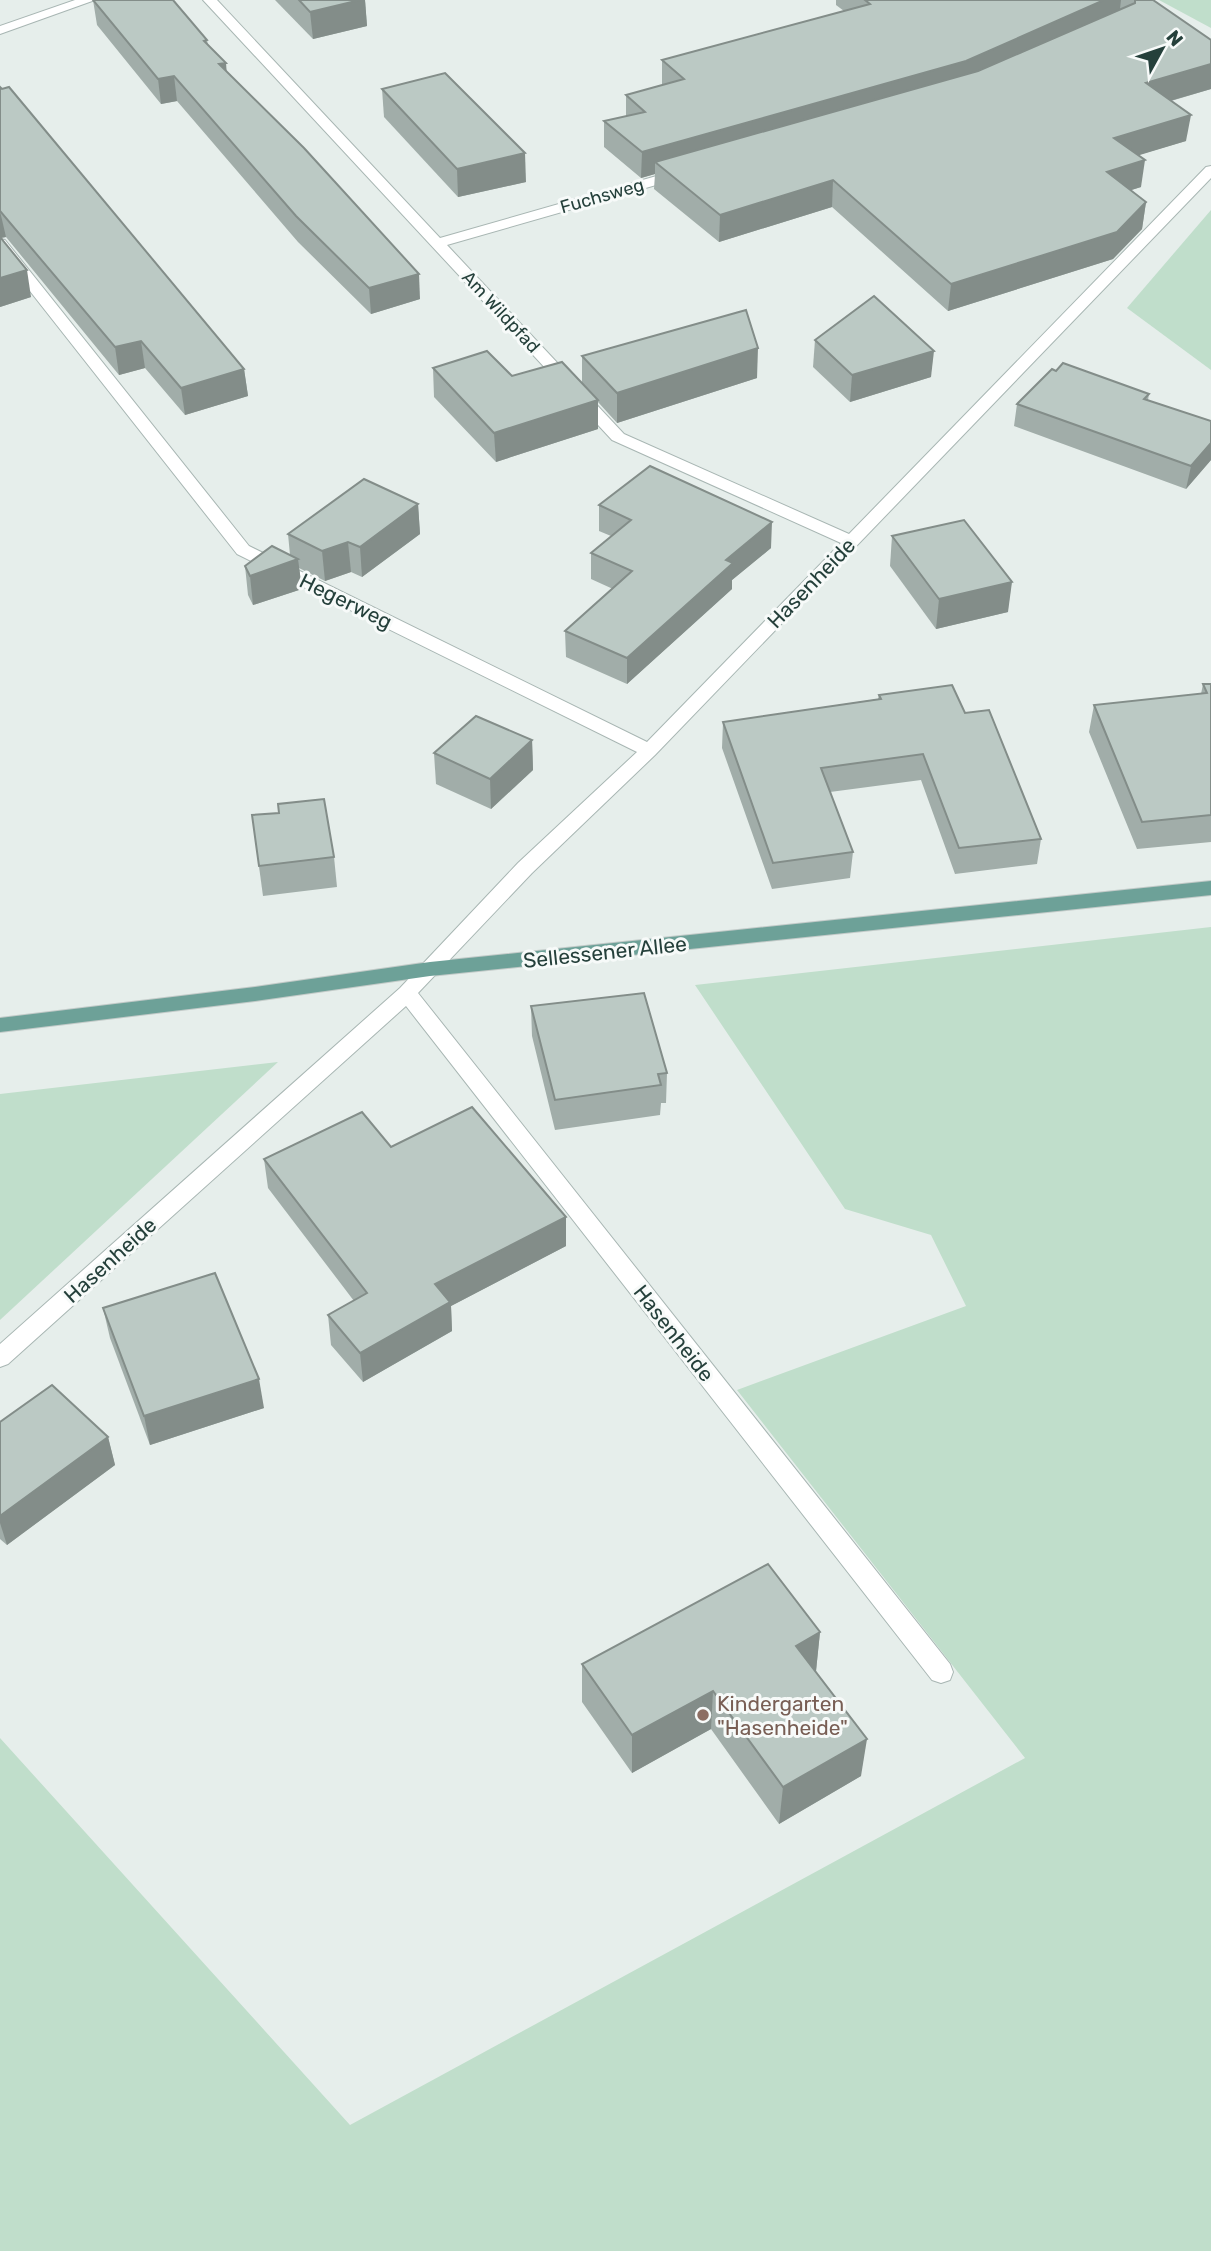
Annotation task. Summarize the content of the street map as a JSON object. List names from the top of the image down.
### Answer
{
  "streets": {
    "main road": ["Sellessener Allee"],
    "street": [
      "Fuchsweg",
      "Am Wildpfad",
      "Hasenheide",
      "Hegerweg"
    ]
  },
  "crossings": [
    ["Fuchsweg", "Am Wildpfad"],
    ["Am Wildpfad", "Hasenheide"],
    ["Hasenheide", "Hegerweg"],
    ["Hasenheide", "Sellessener Allee"]
  ],
  "places": ["Kindergarten \"Hasenheide\""],
  "north": "top right"
}
